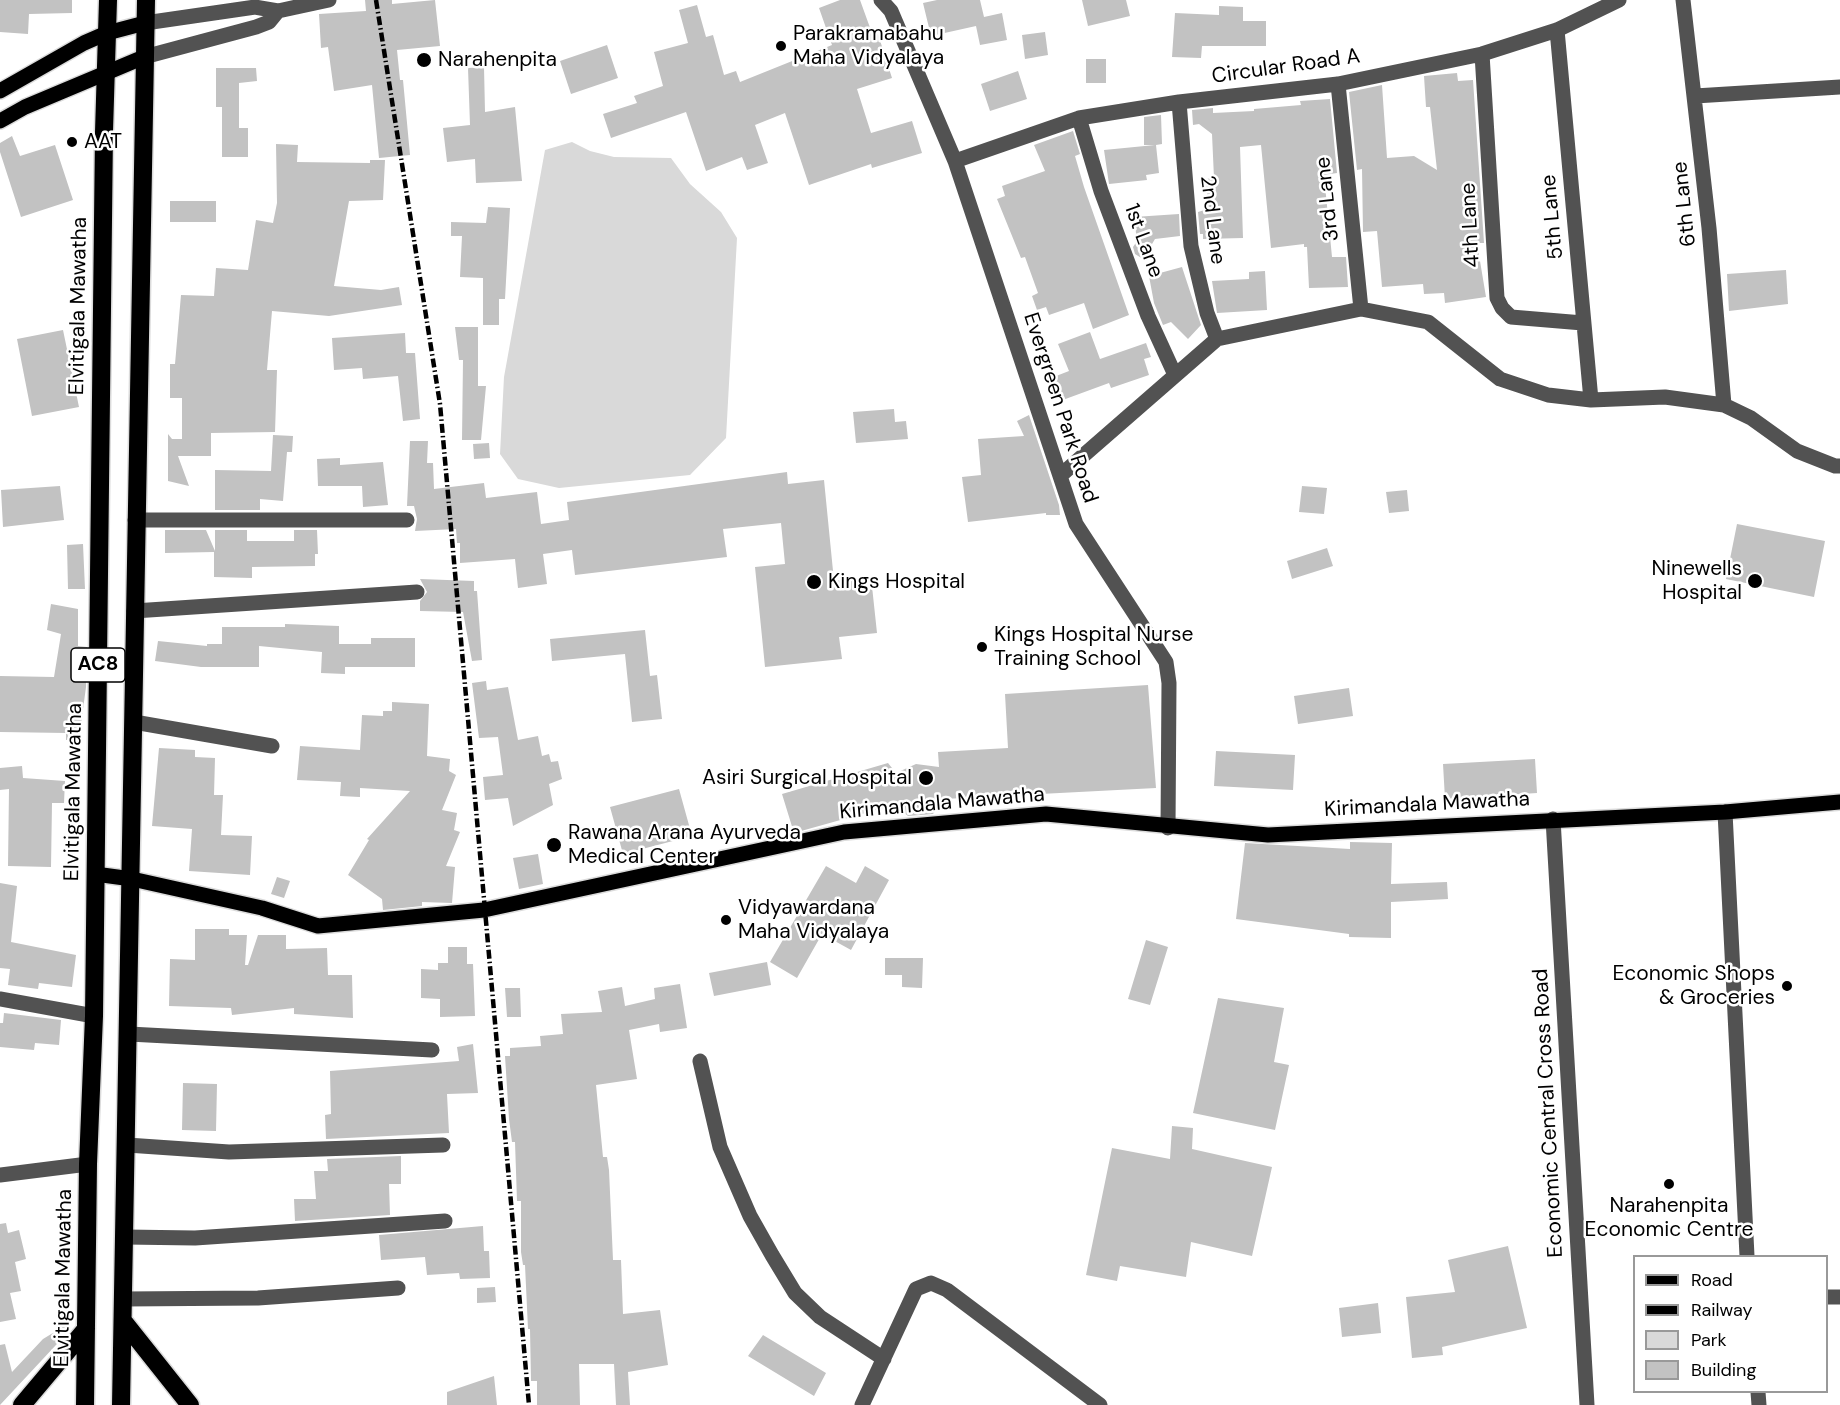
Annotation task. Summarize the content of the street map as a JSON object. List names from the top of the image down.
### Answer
{
  "streets": {
    "highway": ["Elvitigala Mawatha", "AC8"],
    "main road": ["Kirimandala Mawatha"],
    "street": [
      "Circular Road A",
      "3rd Lane",
      "6th Lane",
      "5th Lane",
      "2nd Lane",
      "4th Lane",
      "1st Lane",
      "Evergreen Park Road",
      "Economic Central Cross Road"
    ]
  },
  "crossings": [
    ["Circular Road A", "3rd Lane"],
    ["Circular Road A", "5th Lane"],
    ["Circular Road A", "2nd Lane"],
    ["Circular Road A", "4th Lane"],
    ["Circular Road A", "1st Lane"],
    ["Circular Road A", "Evergreen Park Road"],
    ["5th Lane", "4th Lane"],
    ["Elvitigala Mawatha", "Kirimandala Mawatha"],
    ["Evergreen Park Road", "Kirimandala Mawatha"],
    ["AC8", "Kirimandala Mawatha"],
    ["Kirimandala Mawatha", "Economic Central Cross Road"]
  ],
  "places": [
    "Parakramabahu Maha Vidyalaya",
    "Narahenpita",
    "AAT",
    "Ninewells Hospital",
    "Kings Hospital",
    "Kings Hospital Nurse Training School",
    "Asiri Surgical Hospital",
    "Rawana Arana Ayurveda Medical Center",
    "Vidyawardana Maha Vidyalaya",
    "Economic Shops & Groceries",
    "Narahenpita Economic Centre"
  ],
  "legend": [
    "Road",
    "Railway",
    "Park",
    "Building"
  ]
}
